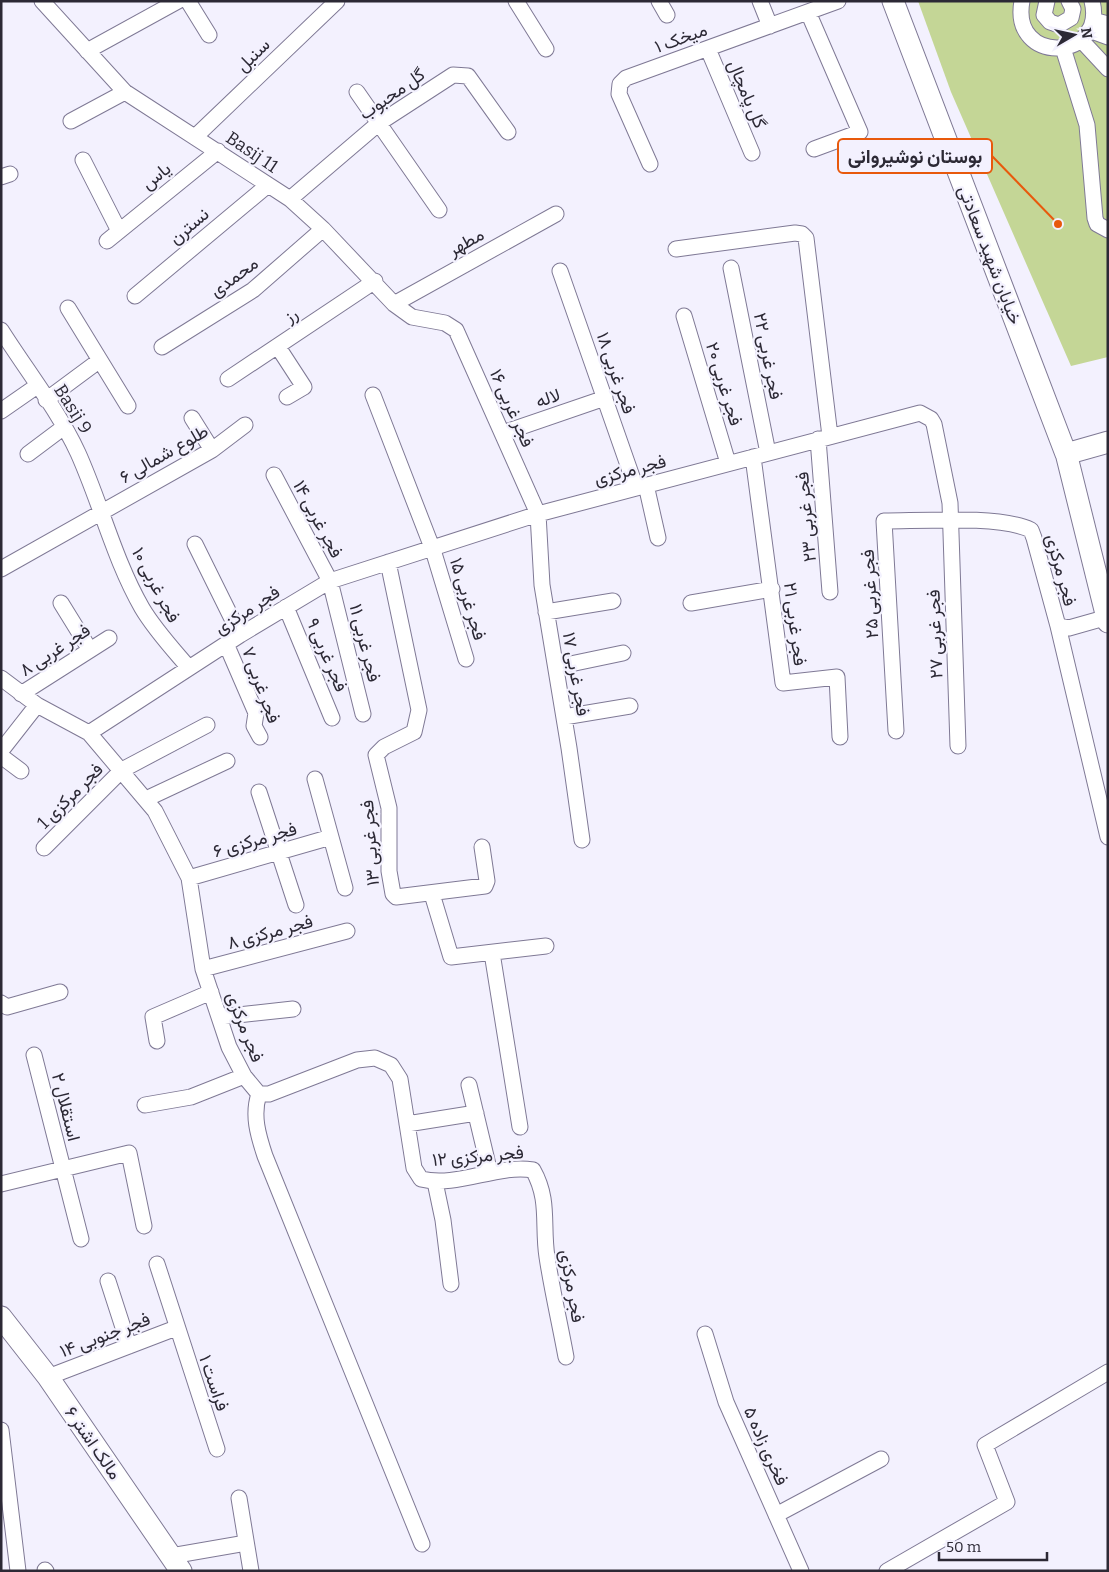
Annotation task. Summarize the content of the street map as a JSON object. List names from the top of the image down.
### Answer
{
  "streets": {
    "main road": ["خیابان شهید سعادتی", "مالک اشتر ۶"],
    "street": [
      "میخک ۱",
      "سنبل",
      "گل محبوب",
      "گل پامچال",
      "Basij 11",
      "یاس",
      "نسترن",
      "مطهر",
      "محمدی",
      "رز",
      "فجر غربی ۲۲",
      "فجر غربی ۱۸",
      "فجر غربی ۲۰",
      "لاله",
      "فجر غربی ۱۶",
      "Basij 9",
      "طلوع شمالی ۶",
      "فجر مرکزی",
      "فجر غربی ۲۳",
      "فجر غربی ۱۴",
      "فجر غربی ۱۰",
      "فجر غربی ۲۵",
      "فجر غربی ۱۵",
      "فجر غربی ۲۱",
      "فجر غربی ۲۷",
      "فجر غربی ۱۱",
      "فجر غربی ۸",
      "فجر غربی ۹",
      "فجر غربی ۱۷",
      "فجر غربی ۷",
      "فجر مرکزی 1",
      "فجر مرکزی ۶",
      "فجر غربی ۱۳",
      "فجر مرکزی ۸",
      "استقلال ۲",
      "فجر مرکزی ۱۲",
      "فجر جنوبی ۱۴",
      "فراست ۱",
      "فخری زاده ۵"
    ]
  },
  "crossings": [
    ["میخک ۱", "گل پامچال"],
    ["سنبل", "Basij 11"],
    ["گل محبوب", "Basij 11"],
    ["Basij 11", "یاس"],
    ["Basij 11", "نسترن"],
    ["Basij 11", "مطهر"],
    ["Basij 11", "محمدی"],
    ["Basij 11", "رز"],
    ["Basij 11", "فجر غربی ۱۶"],
    ["فجر غربی ۲۲", "فجر مرکزی"],
    ["فجر غربی ۱۸", "لاله"],
    ["فجر غربی ۱۸", "فجر مرکزی"],
    ["فجر غربی ۲۰", "فجر مرکزی"],
    ["لاله", "فجر غربی ۱۶"],
    ["فجر غربی ۱۶", "فجر مرکزی"],
    ["فجر غربی ۱۶", "فجر غربی ۱۷"],
    ["Basij 9", "طلوع شمالی ۶"],
    ["Basij 9", "فجر غربی ۱۰"],
    ["طلوع شمالی ۶", "فجر غربی ۱۰"],
    ["فجر مرکزی", "فجر غربی ۲۳"],
    ["فجر مرکزی", "فجر غربی ۱۴"],
    ["فجر مرکزی", "فجر غربی ۱۰"],
    ["فجر مرکزی", "فجر غربی ۲۵"],
    ["فجر مرکزی", "فجر غربی ۱۵"],
    ["فجر مرکزی", "فجر غربی ۲۱"],
    ["فجر مرکزی", "فجر غربی ۲۷"],
    ["فجر مرکزی", "فجر غربی ۱۱"],
    ["فجر مرکزی", "فجر غربی ۸"],
    ["فجر مرکزی", "فجر غربی ۹"],
    ["فجر مرکزی", "فجر غربی ۱۷"],
    ["فجر مرکزی", "فجر غربی ۷"],
    ["فجر مرکزی", "فجر مرکزی 1"],
    ["فجر مرکزی", "فجر مرکزی ۶"],
    ["فجر مرکزی", "فجر غربی ۱۳"],
    ["فجر مرکزی", "فجر مرکزی ۸"],
    ["فجر مرکزی", "فجر مرکزی ۱۲"],
    ["فجر غربی ۱۴", "فجر غربی ۱۱"],
    ["فجر غربی ۲۵", "فجر غربی ۲۷"],
    ["فجر جنوبی ۱۴", "فراست ۱"],
    ["فجر جنوبی ۱۴", "مالک اشتر ۶"]
  ],
  "places": ["بوستان نوشیروانی"],
  "scale_bar": "50 m",
  "north": "right"
}
